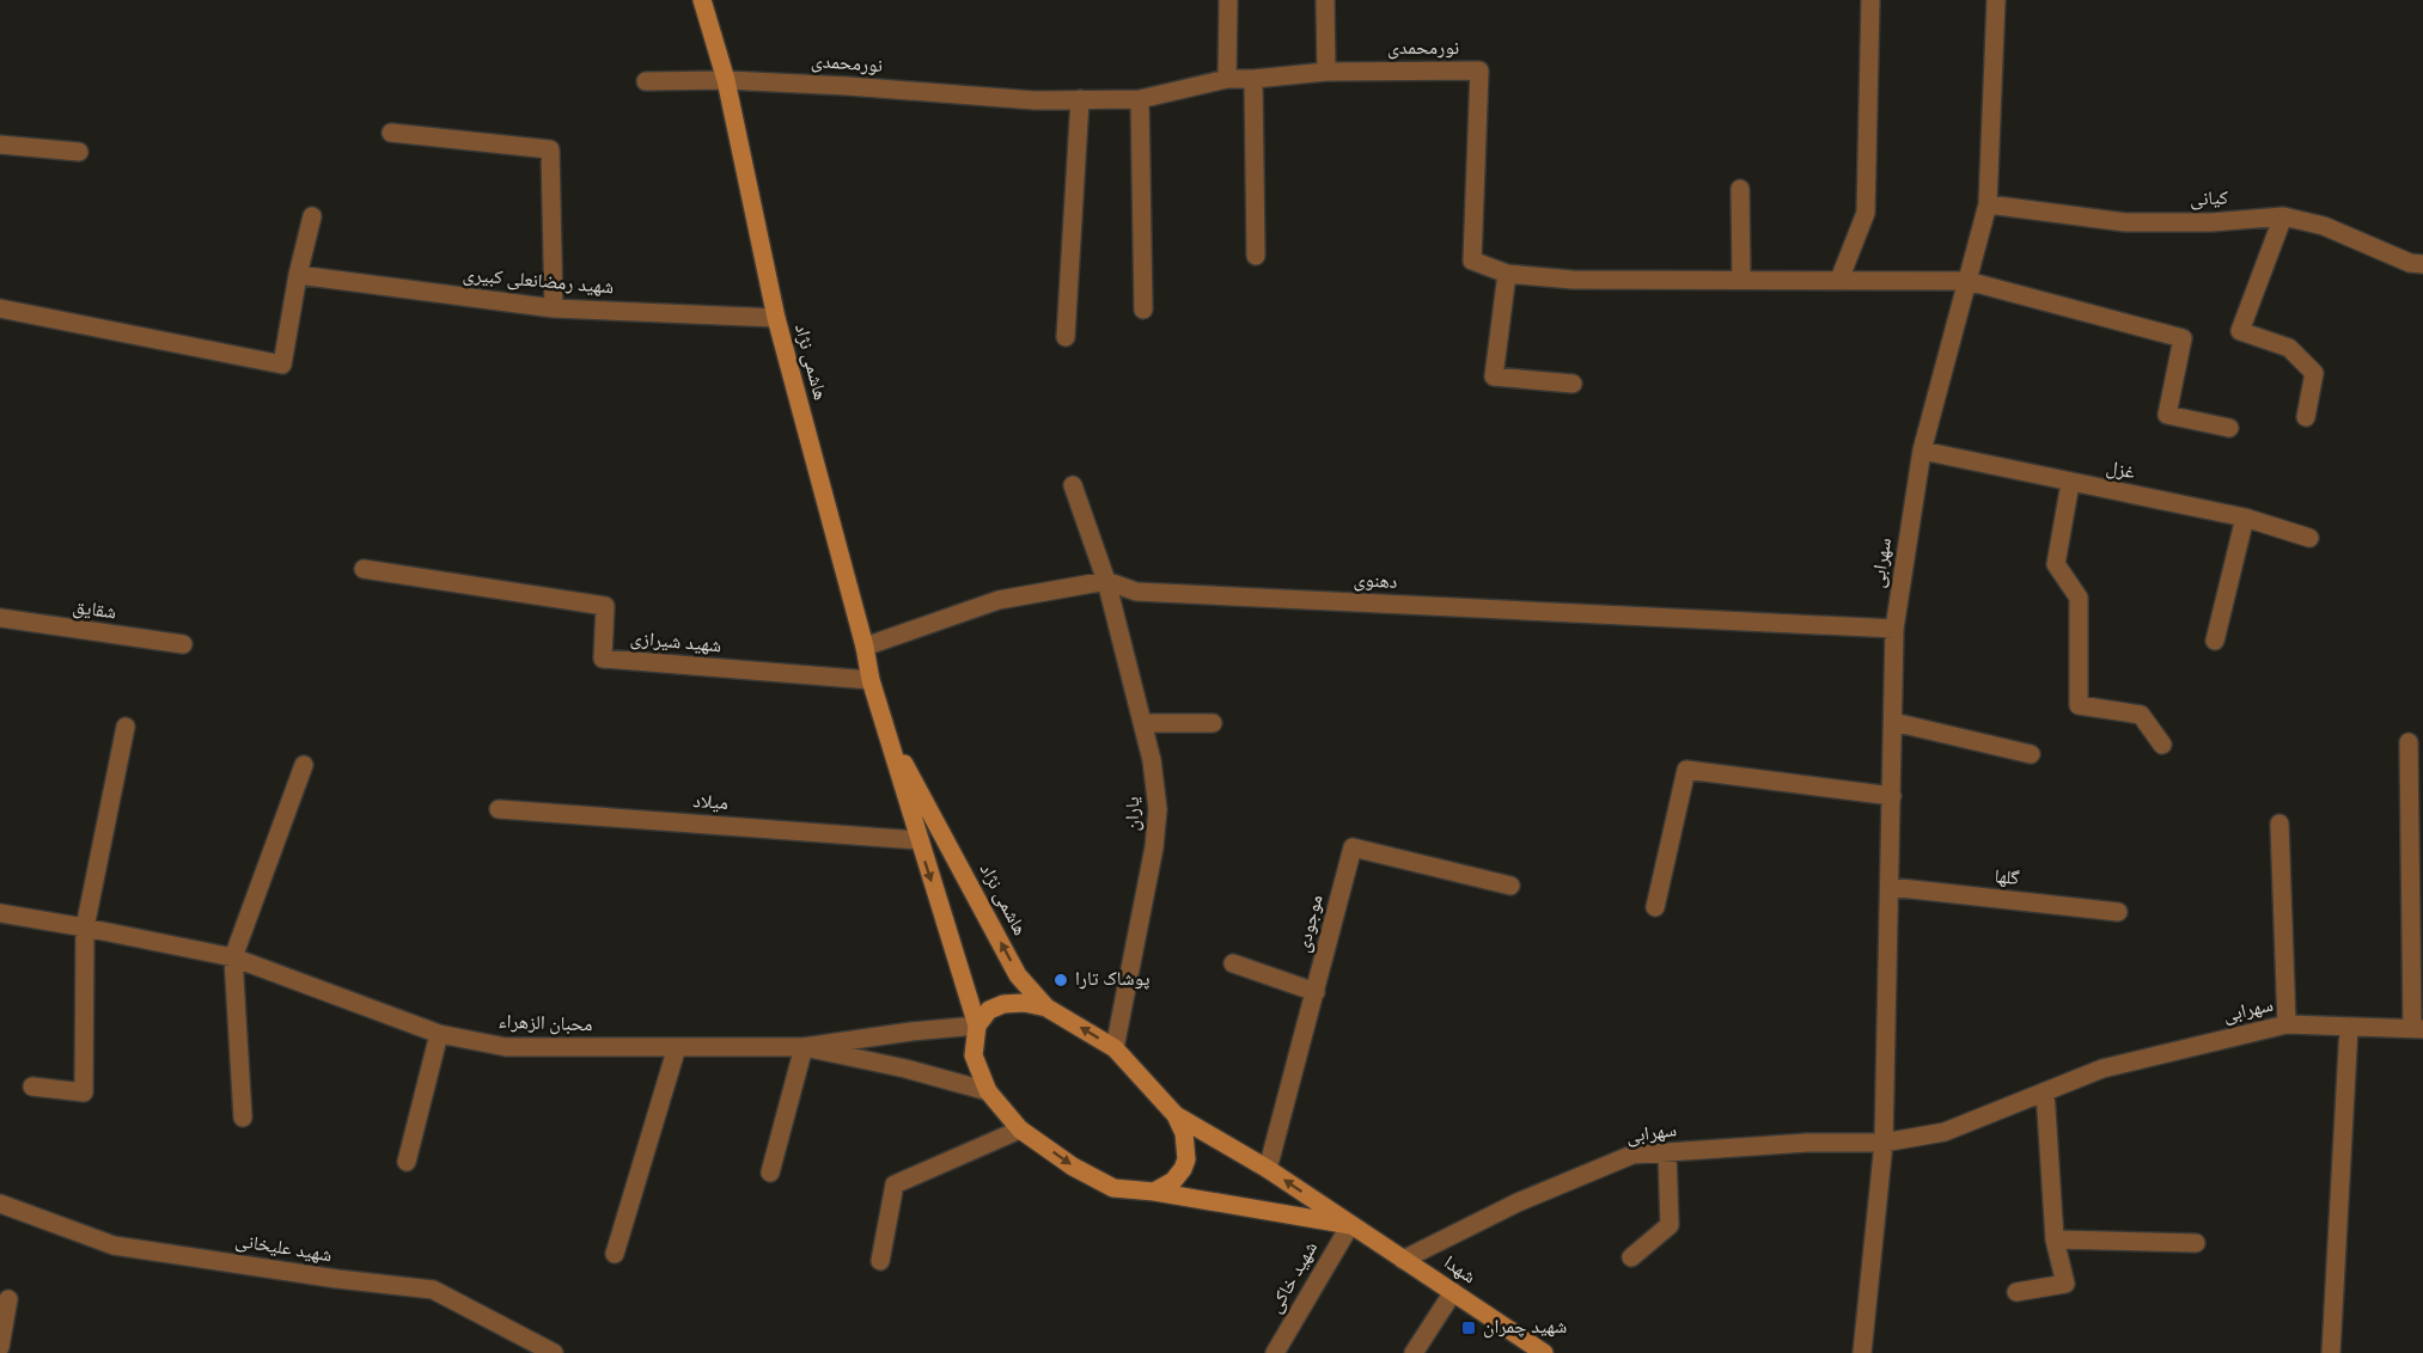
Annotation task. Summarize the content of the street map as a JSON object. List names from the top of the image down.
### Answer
{
  "streets": {
    "main road": ["هاشمی نژاد", "شهدا"],
    "street": [
      "نورمحمدی",
      "کیانی",
      "شهید رمضانعلی کبیری",
      "غزل",
      "سهرابی",
      "دهنوی",
      "شقایق",
      "شهید شیرازی",
      "میلاد",
      "یاران",
      "گلها",
      "موجودی",
      "محبان الزهراء",
      "شهید علیخانی",
      "شهید خاکی"
    ]
  },
  "crossings": [
    ["نورمحمدی", "هاشمی نژاد"],
    ["نورمحمدی", "سهرابی"],
    ["کیانی", "سهرابی"],
    ["شهید رمضانعلی کبیری", "هاشمی نژاد"],
    ["هاشمی نژاد", "دهنوی"],
    ["هاشمی نژاد", "شهید شیرازی"],
    ["هاشمی نژاد", "میلاد"],
    ["هاشمی نژاد", "محبان الزهراء"],
    ["هاشمی نژاد", "شهدا"],
    ["غزل", "سهرابی"],
    ["سهرابی", "دهنوی"],
    ["سهرابی", "گلها"],
    ["سهرابی", "شهدا"],
    ["دهنوی", "یاران"],
    ["موجودی", "شهدا"],
    ["شهدا", "شهید خاکی"]
  ],
  "places": {
    "other": ["پوشاک تارا"],
    "transit": ["شهید چمران"]
  }
}
